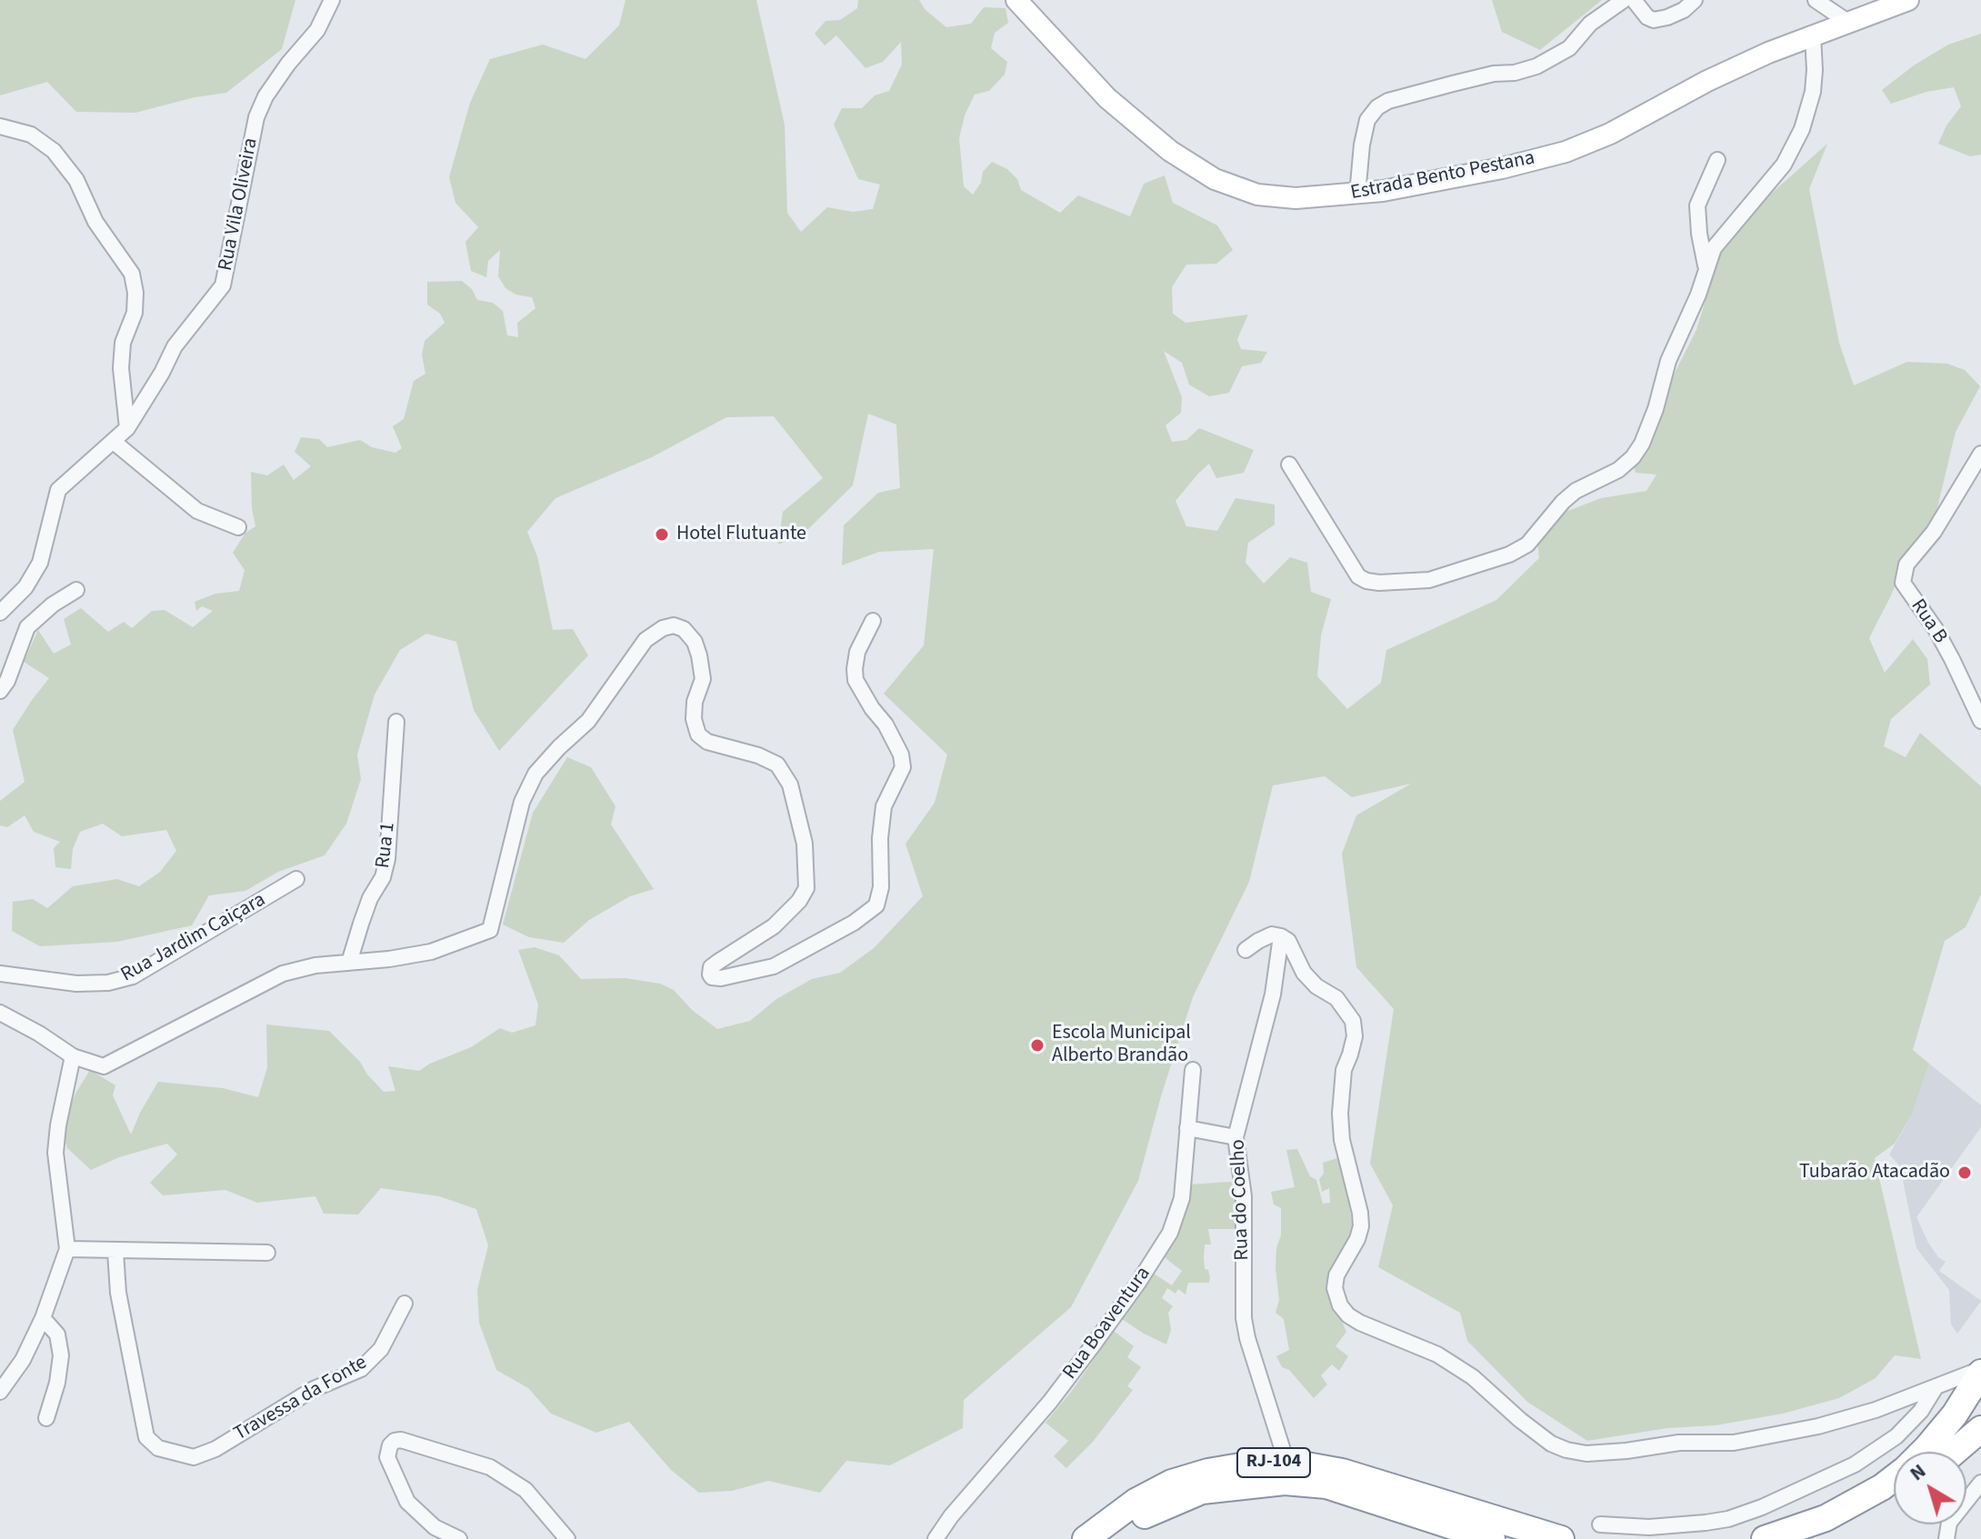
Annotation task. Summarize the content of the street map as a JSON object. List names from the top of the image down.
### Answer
{
  "streets": {
    "highway": ["RJ-104"],
    "main road": ["Estrada Bento Pestana"],
    "street": [
      "Rua Vila Oliveira",
      "Rua B",
      "Rua 1",
      "Rua Jardim Caiçara",
      "Rua do Coelho",
      "Rua Boaventura",
      "Travessa da Fonte"
    ]
  },
  "crossings": [
    ["Rua do Coelho", "RJ-104"]
  ],
  "places": ["Hotel Flutuante", "Escola Municipal Alberto Brandão", "Tubarão Atacadão"],
  "north": "top left"
}
